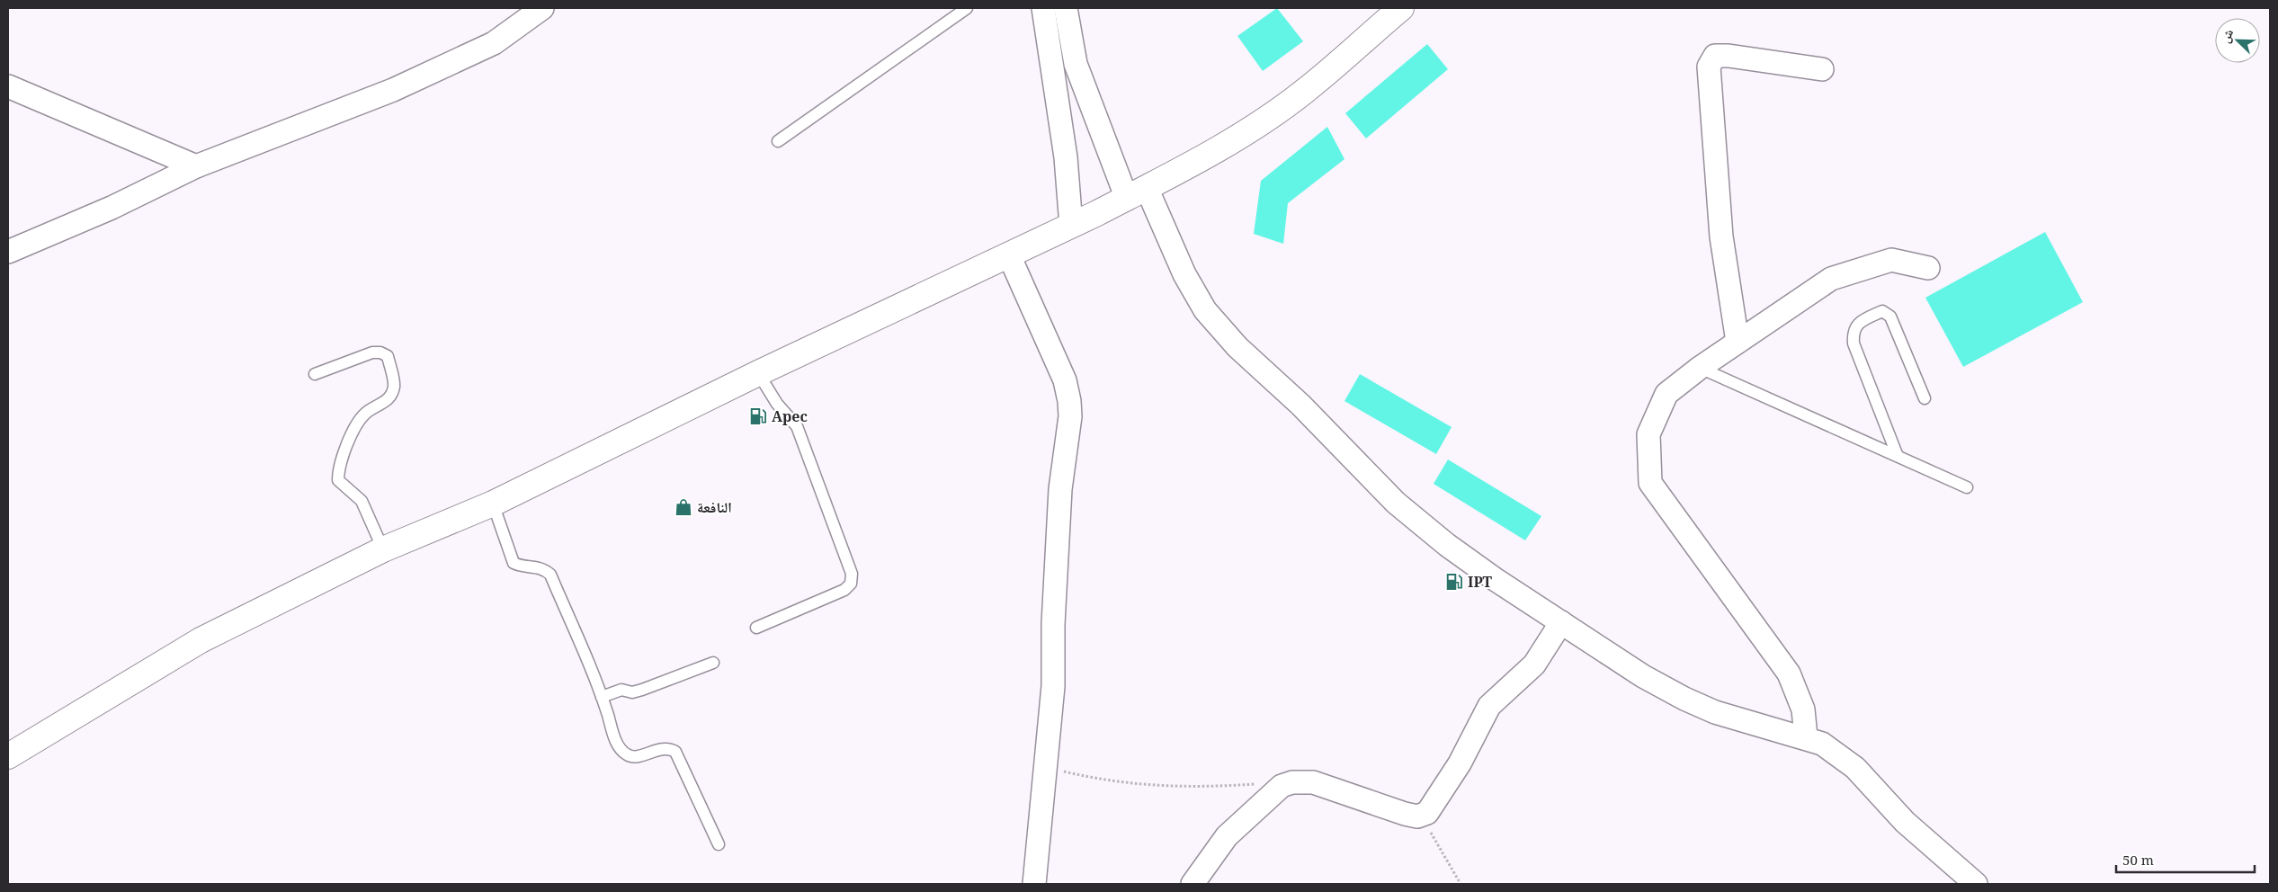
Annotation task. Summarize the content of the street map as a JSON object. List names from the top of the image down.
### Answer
{
  "places": {
    "fuel station": ["Apec", "IPT"],
    "shop": ["النافعة"]
  },
  "scale_bar": "50 m",
  "north": "top left"
}
